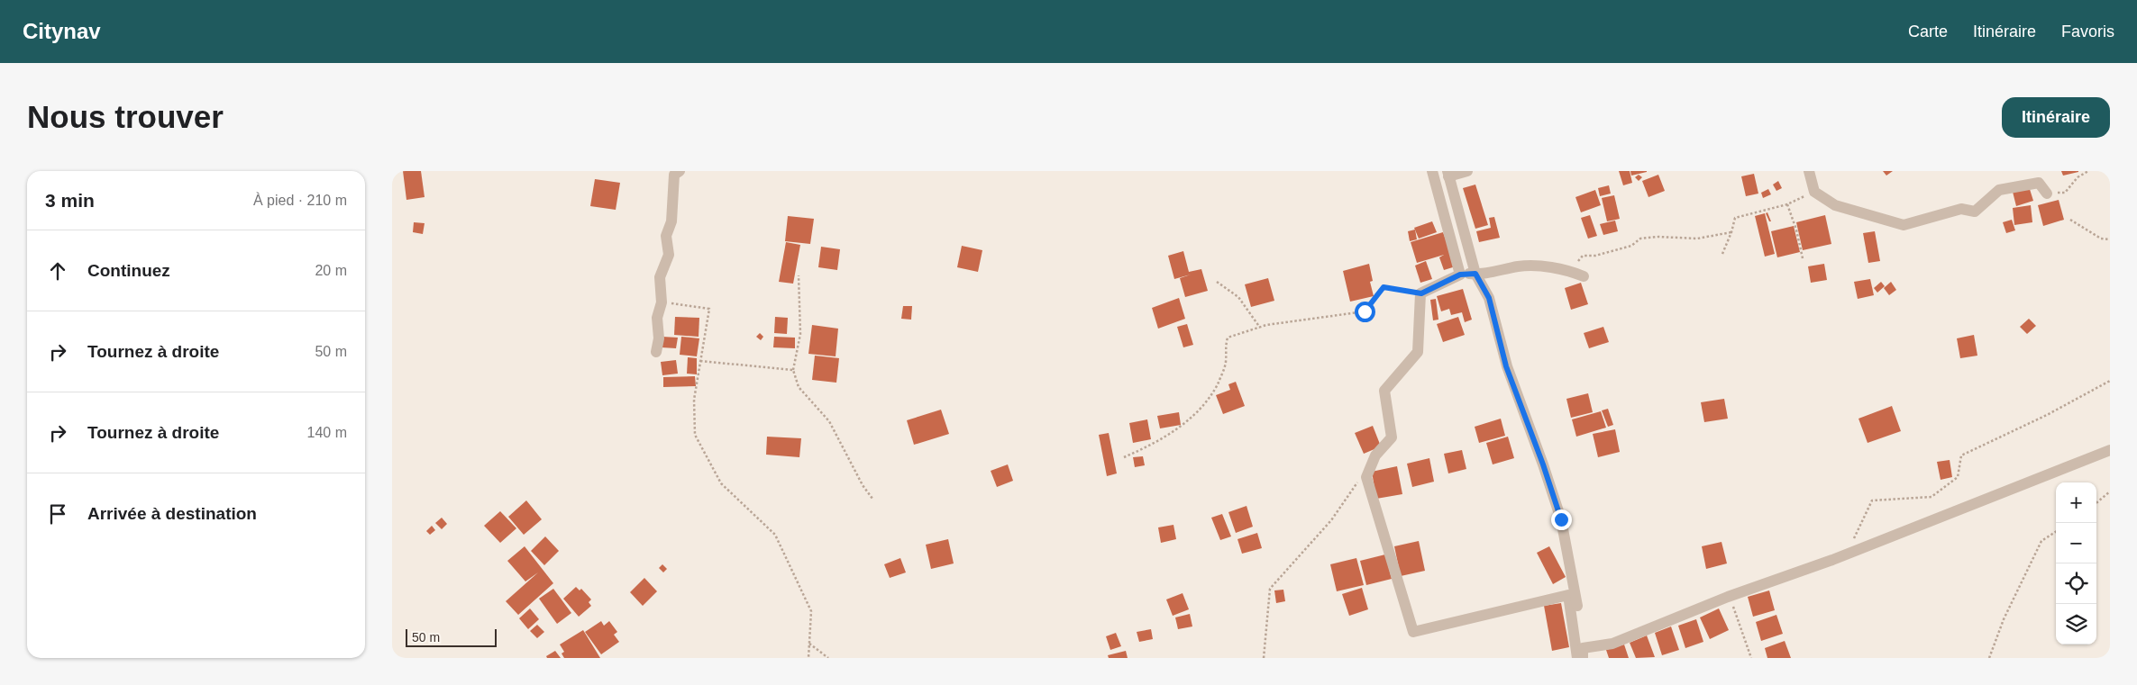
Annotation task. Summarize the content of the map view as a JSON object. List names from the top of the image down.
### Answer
{
  "scale_bar": "50 m",
  "page": {
    "header": "Citynav",
    "nav": ["Carte", "Itinéraire", "Favoris"],
    "buttons": "Itinéraire",
    "title": "Nous trouver",
    "heading": ["3 min", "À pied · 210 m"],
    "list": [
      ["Continuez", "20 m"],
      ["Tournez à droite", "50 m"],
      ["Tournez à droite", "140 m"],
      "Arrivée à destination"
    ],
    "map_buttons": ["+", "−"],
    "scale": "50 m"
  }
}
